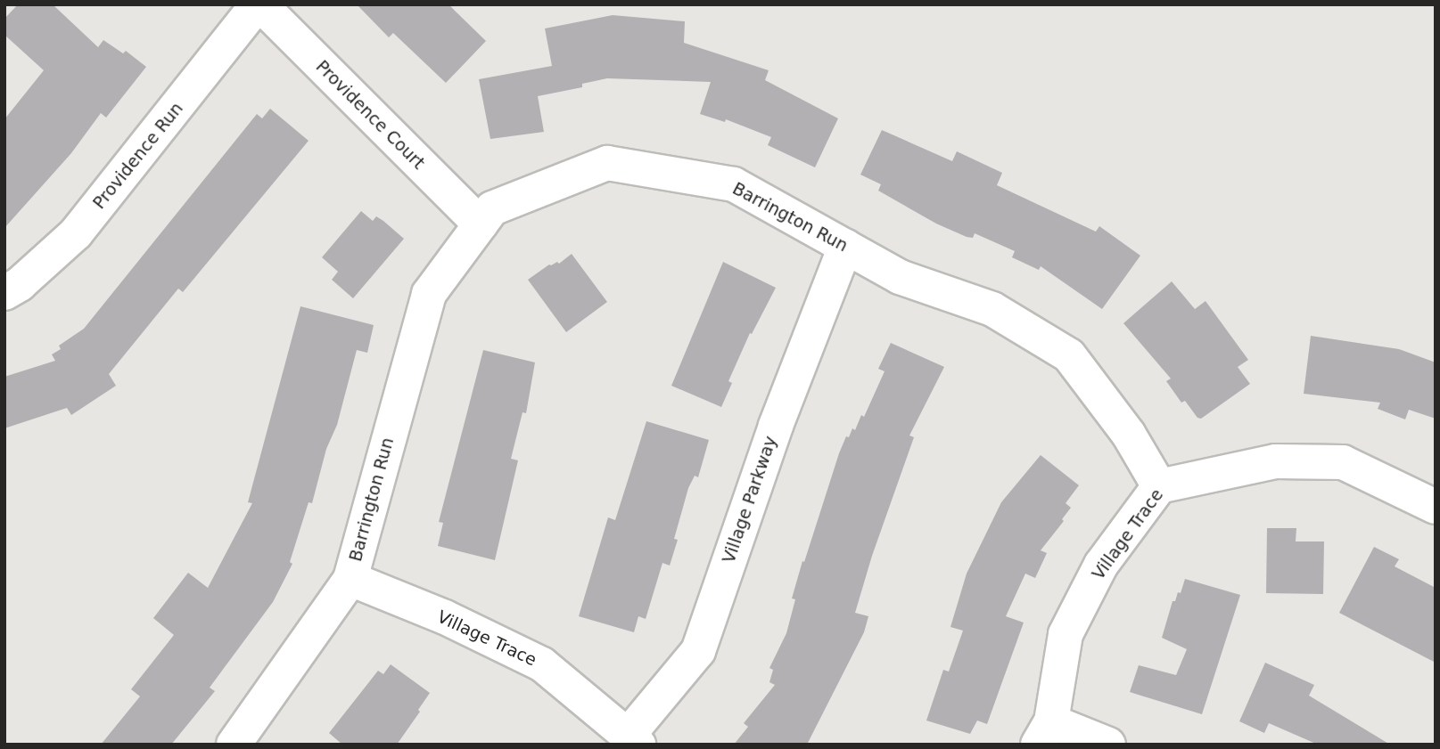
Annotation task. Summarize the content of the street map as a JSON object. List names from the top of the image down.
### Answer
{
  "streets": {
    "street": [
      "Providence Court",
      "Providence Run",
      "Barrington Run",
      "Village Parkway",
      "Village Trace"
    ]
  },
  "crossings": [
    ["Providence Court", "Providence Run"],
    ["Providence Court", "Barrington Run"],
    ["Barrington Run", "Village Parkway"],
    ["Barrington Run", "Village Trace"],
    ["Village Parkway", "Village Trace"]
  ]
}
